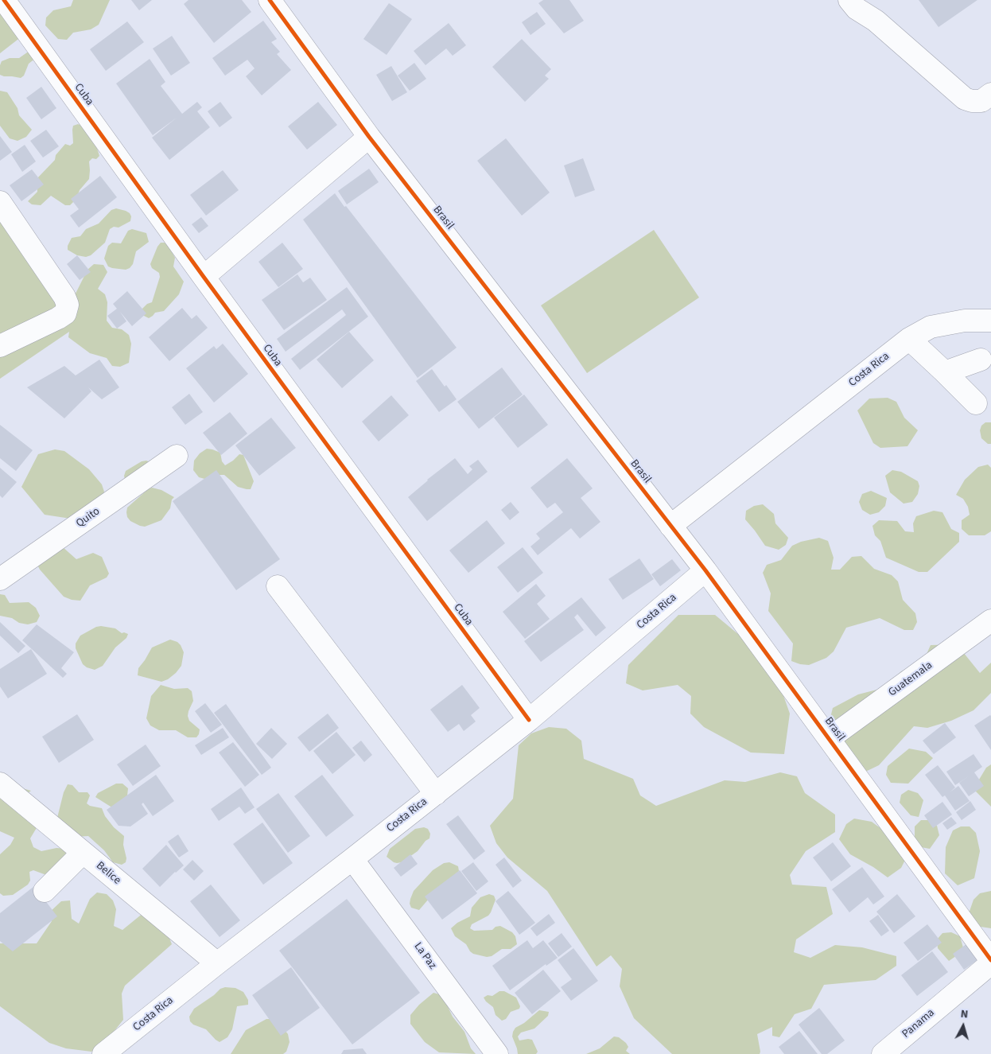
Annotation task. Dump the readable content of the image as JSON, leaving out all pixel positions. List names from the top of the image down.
{
  "streets": {
    "street": [
      "Cuba",
      "Brasil",
      "Costa Rica",
      "Quito",
      "Guatemala",
      "Belice",
      "La Paz",
      "Panama"
    ]
  },
  "crossings": [
    ["Cuba", "Costa Rica"],
    ["Brasil", "Costa Rica"],
    ["Brasil", "Guatemala"],
    ["Costa Rica", "Belice"],
    ["Costa Rica", "La Paz"]
  ],
  "north": "top"
}
